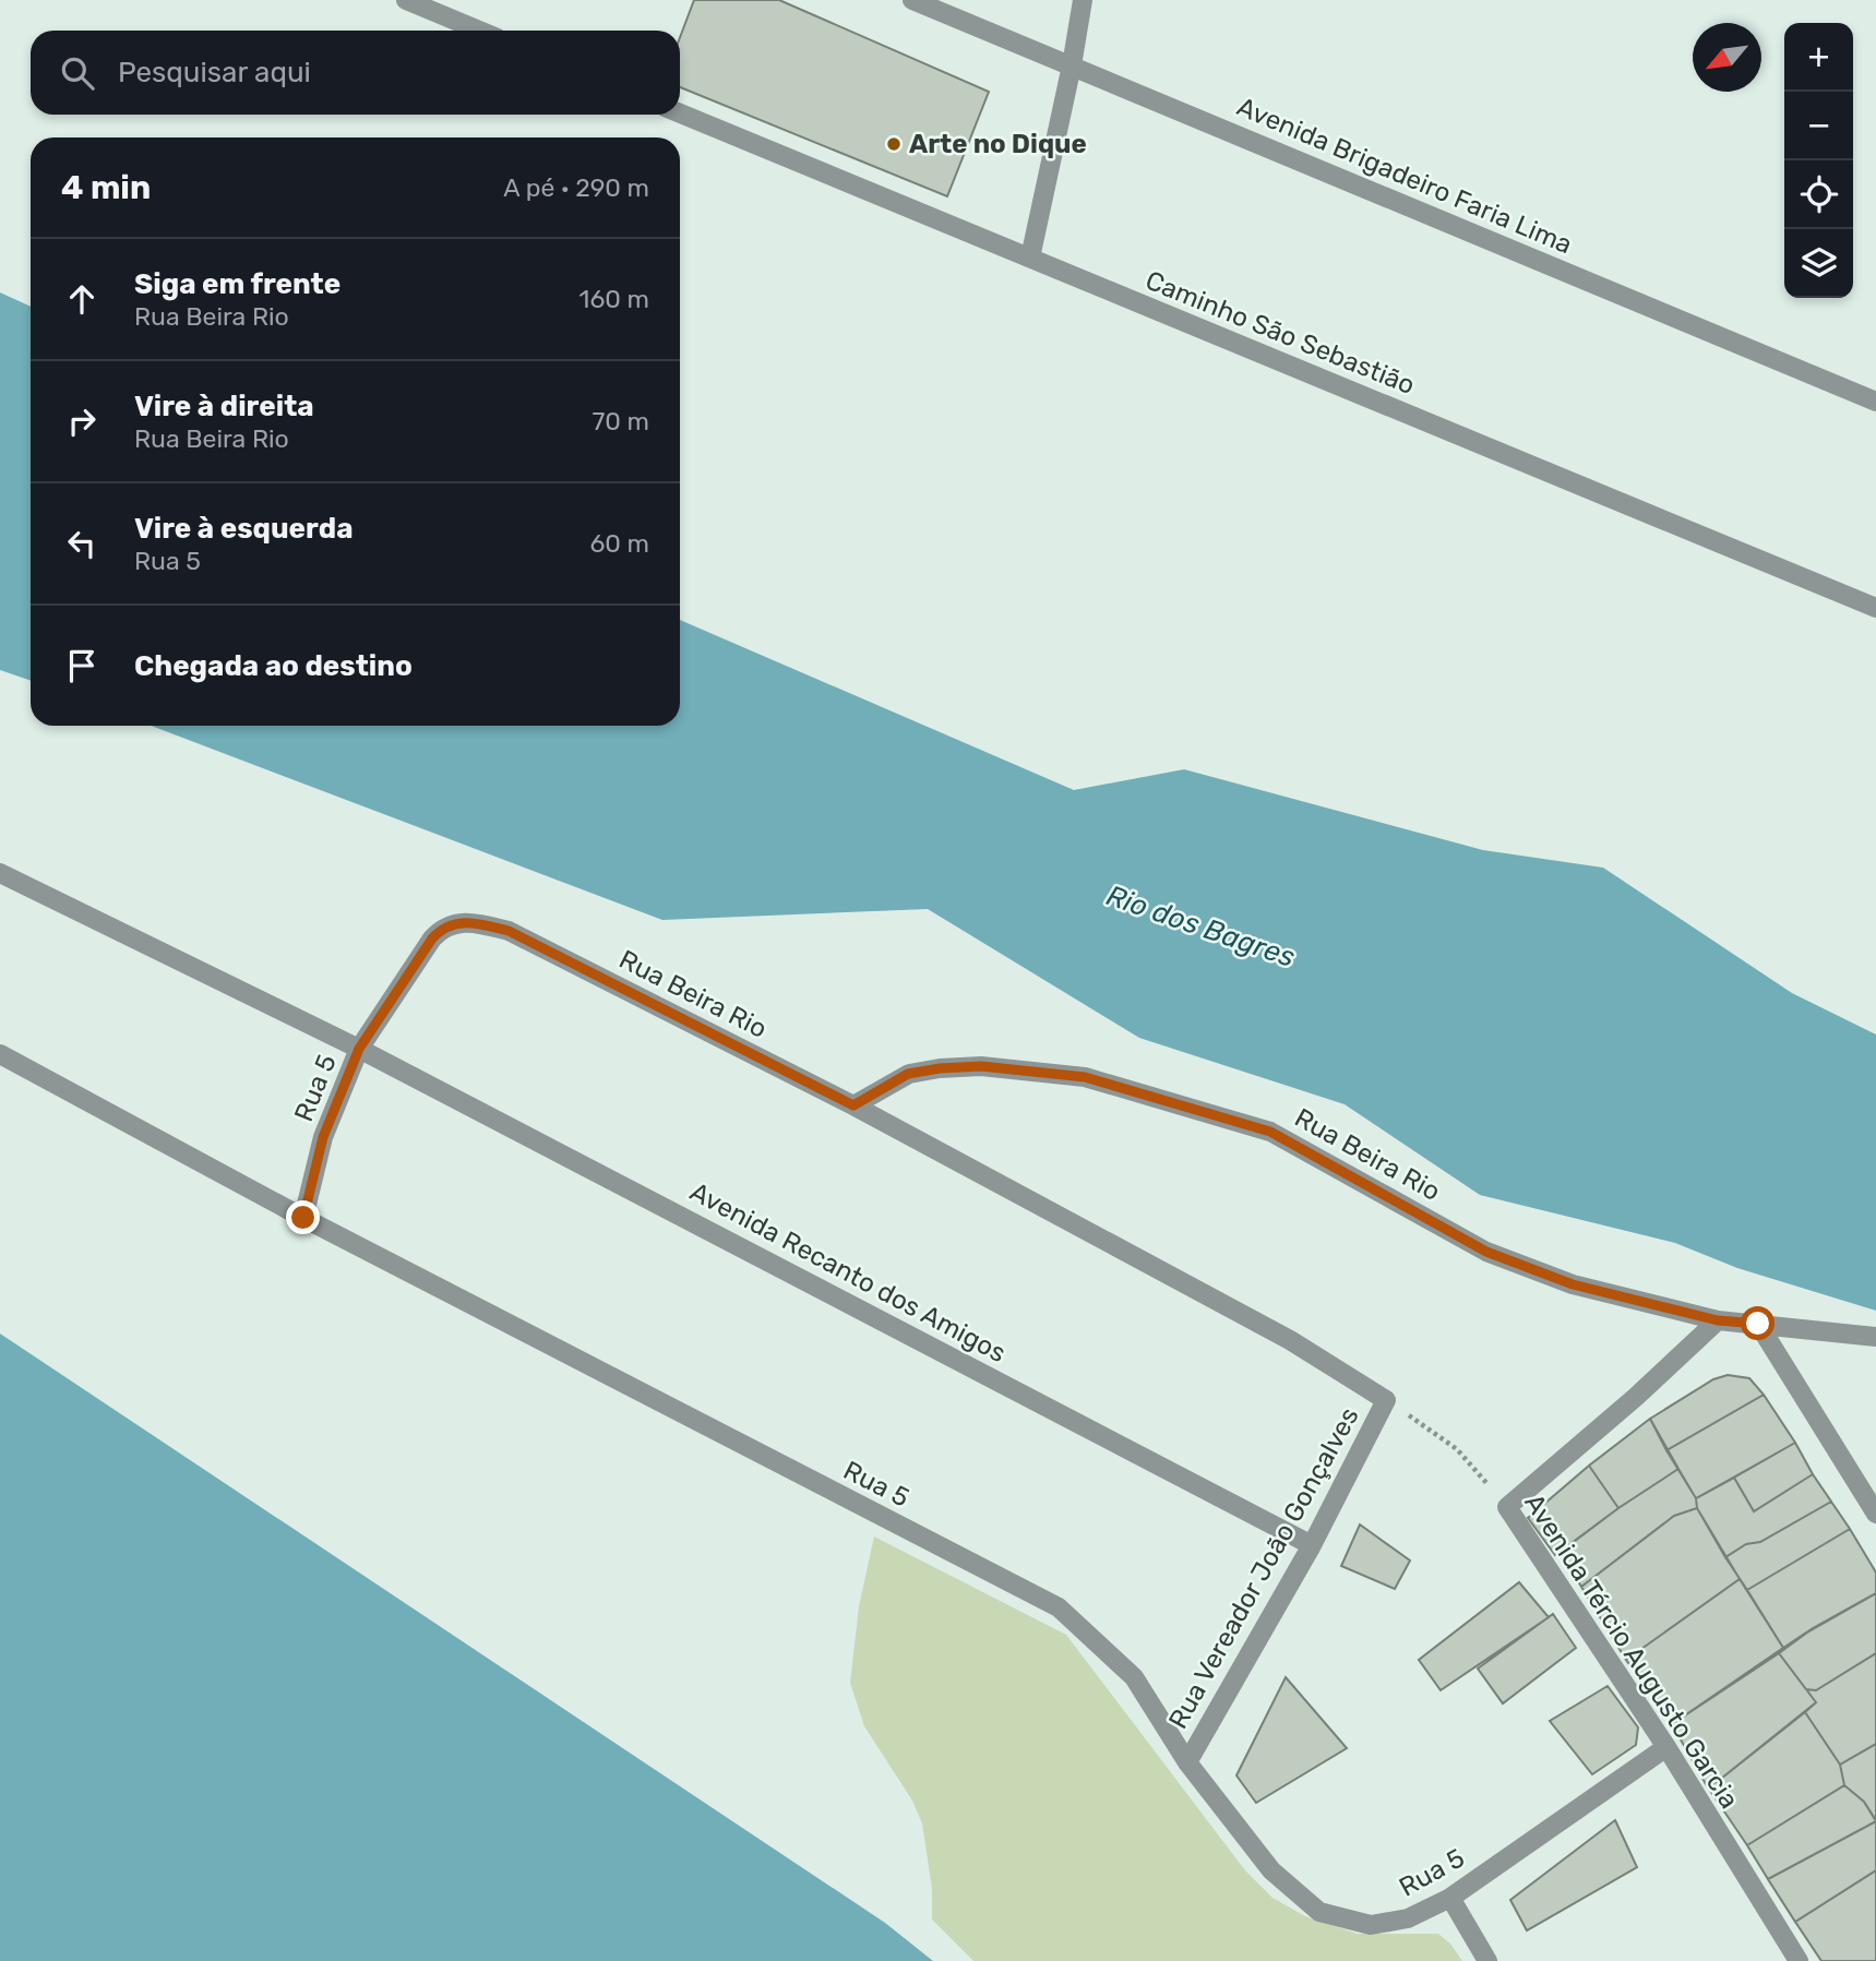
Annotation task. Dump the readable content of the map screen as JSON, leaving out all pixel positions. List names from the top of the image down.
{
  "streets": {
    "street": [
      "Avenida Brigadeiro Faria Lima",
      "Caminho São Sebastião",
      "Rua Beira Rio",
      "Rua 5",
      "Avenida Recanto dos Amigos",
      "Rua Vereador João Gonçalves",
      "Avenida Tércio Augusto Garcia"
    ]
  },
  "crossings": [
    ["Rua Beira Rio", "Rua 5"],
    ["Rua Beira Rio", "Rua Vereador João Gonçalves"],
    ["Rua Beira Rio", "Avenida Tércio Augusto Garcia"],
    ["Rua 5", "Avenida Recanto dos Amigos"],
    ["Rua 5", "Rua Vereador João Gonçalves"],
    ["Rua 5", "Avenida Tércio Augusto Garcia"],
    ["Avenida Recanto dos Amigos", "Rua Vereador João Gonçalves"],
    ["Rua Vereador João Gonçalves", "Avenida Tércio Augusto Garcia"]
  ],
  "water": ["Rio dos Bagres"],
  "places": ["Arte no Dique"],
  "north": "bottom left",
  "page": {
    "map_buttons": ["+", "−"],
    "search": "Pesquisar aqui",
    "heading": ["4 min", "A pé · 290 m"],
    "list": [
      ["Siga em frente", "Rua Beira Rio", "160 m"],
      ["Vire à direita", "Rua Beira Rio", "70 m"],
      ["Vire à esquerda", "Rua 5", "60 m"],
      "Chegada ao destino"
    ]
  }
}
